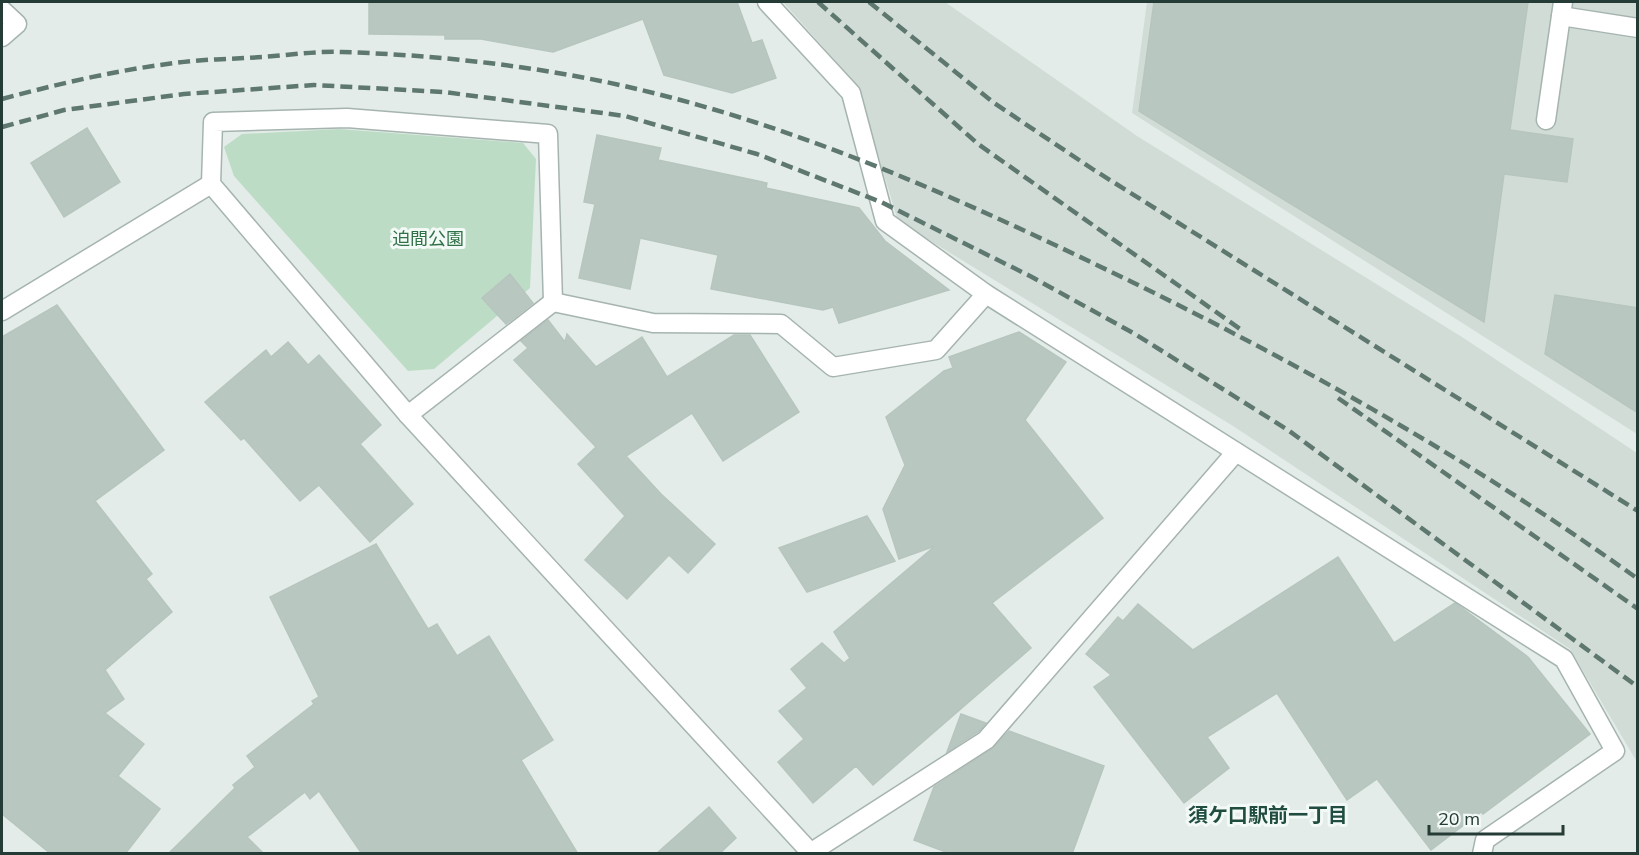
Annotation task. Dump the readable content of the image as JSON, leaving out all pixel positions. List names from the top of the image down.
{
  "districts": ["須ケ口駅前一丁目"],
  "parks": ["迫間公園"],
  "scale_bar": "20 m"
}
